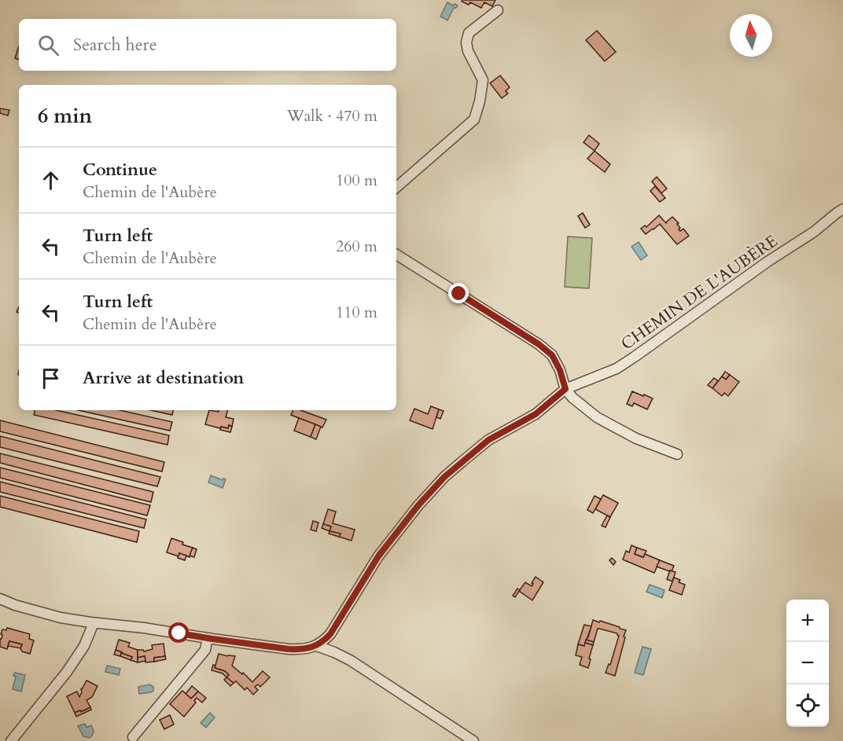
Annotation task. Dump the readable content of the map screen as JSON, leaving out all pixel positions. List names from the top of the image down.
{
  "streets": {
    "street": ["CHEMIN DE L'AUBÈRE"]
  },
  "north": "top",
  "page": {
    "search": "Search here",
    "heading": ["6 min", "Walk · 470 m"],
    "list": [
      ["Continue", "Chemin de l'Aubère", "100 m"],
      ["Turn left", "Chemin de l'Aubère", "260 m"],
      ["Turn left", "Chemin de l'Aubère", "110 m"],
      "Arrive at destination"
    ],
    "map_buttons": ["+", "−"]
  }
}
